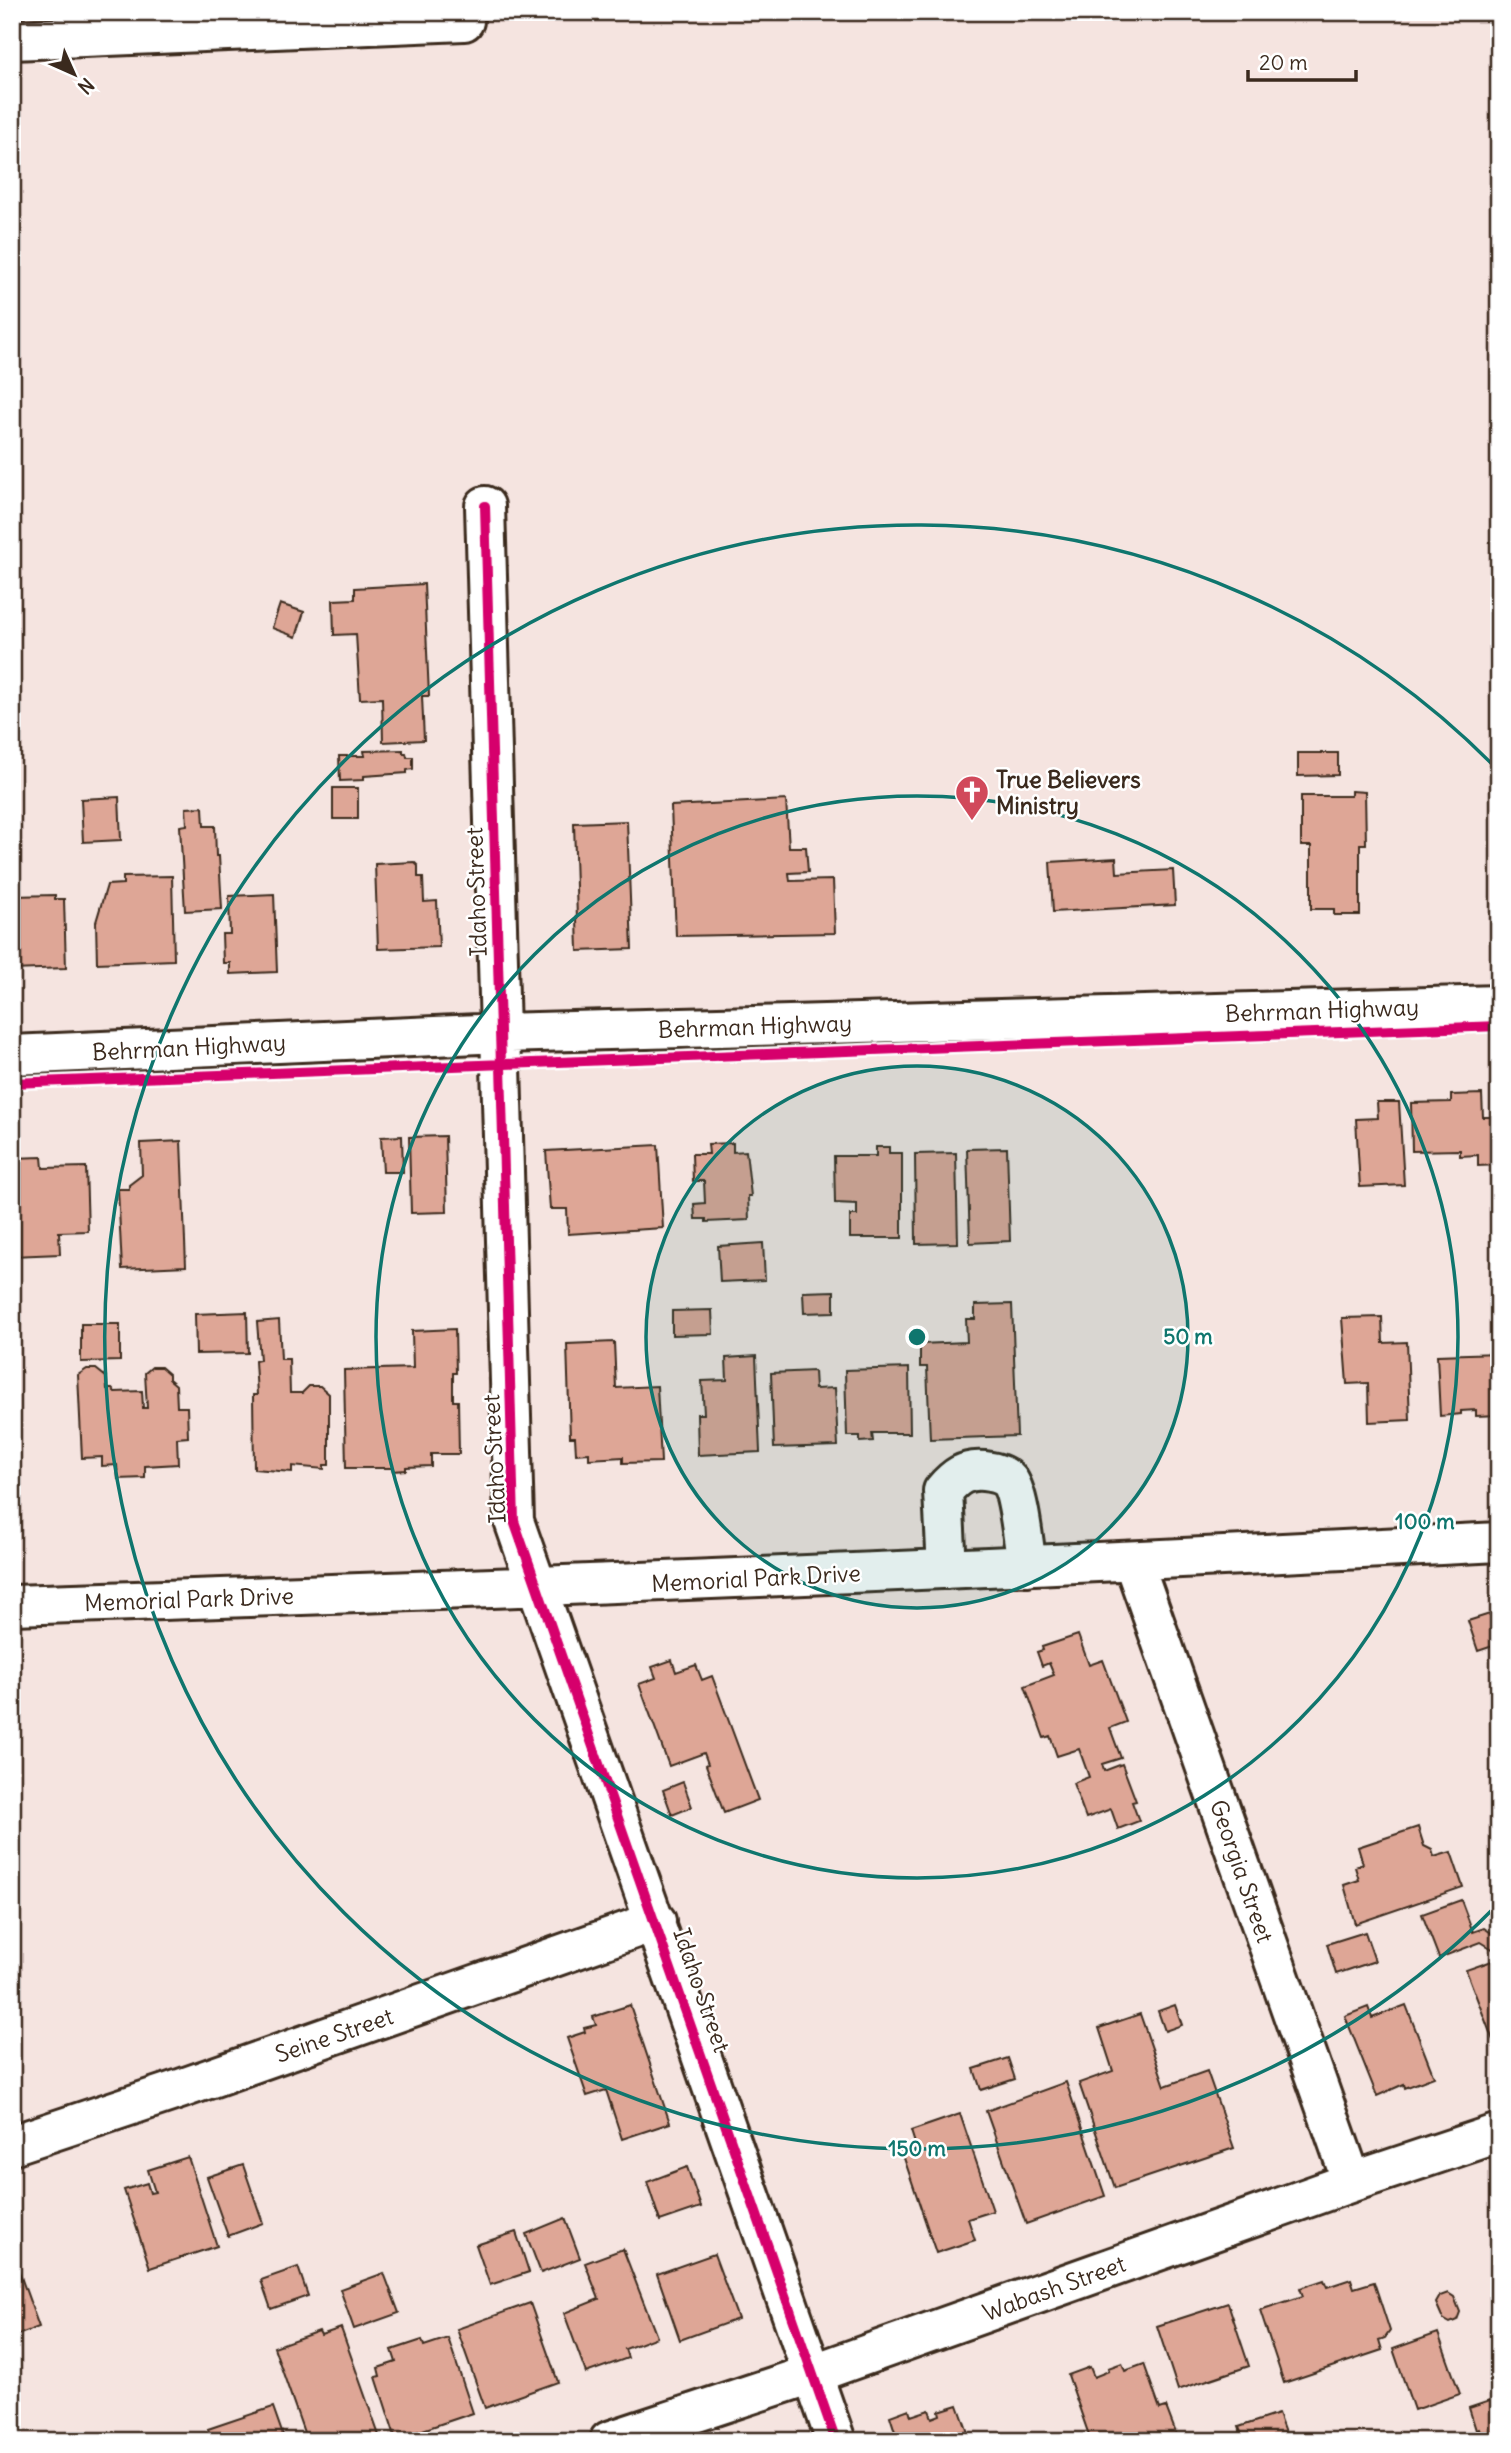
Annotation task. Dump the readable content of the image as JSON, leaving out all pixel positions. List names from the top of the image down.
{
  "streets": {
    "street": [
      "Idaho Street",
      "Behrman Highway",
      "Memorial Park Drive",
      "Georgia Street",
      "Seine Street",
      "Wabash Street"
    ]
  },
  "crossings": [
    ["Idaho Street", "Behrman Highway"],
    ["Idaho Street", "Memorial Park Drive"],
    ["Idaho Street", "Seine Street"],
    ["Idaho Street", "Wabash Street"],
    ["Memorial Park Drive", "Georgia Street"],
    ["Georgia Street", "Wabash Street"]
  ],
  "places": {
    "church": ["True Believers Ministry"]
  },
  "scale_bar": "20 m",
  "north": "bottom right",
  "rings": ["50 m", "100 m", "150 m"]
}
